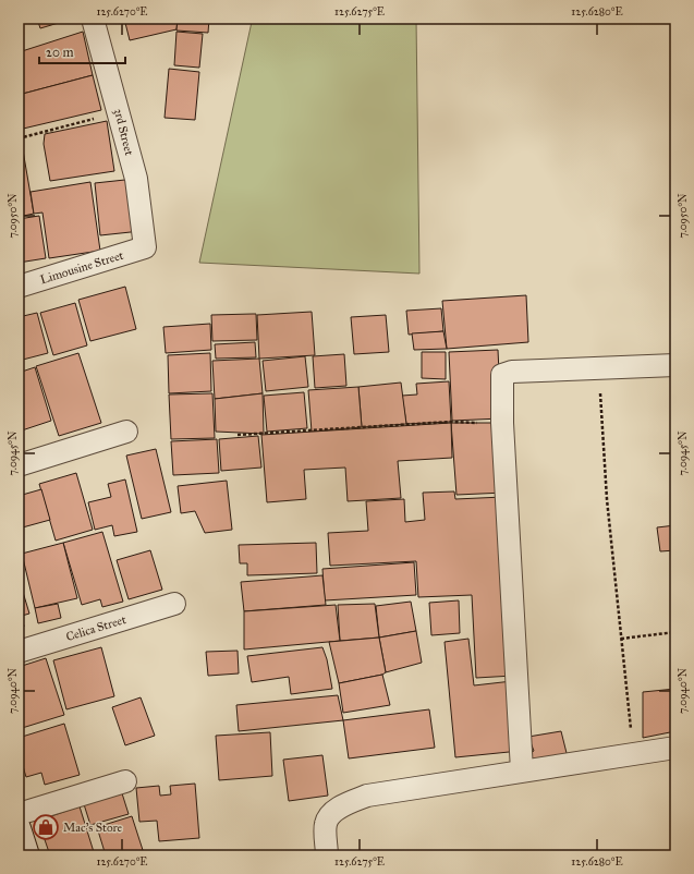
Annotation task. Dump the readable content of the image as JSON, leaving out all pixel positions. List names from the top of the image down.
{
  "streets": {
    "street": ["3rd Street", "Limousine Street", "Celica Street"]
  },
  "crossings": [
    ["3rd Street", "Limousine Street"]
  ],
  "places": {
    "shop": ["Mac's Store"]
  },
  "scale_bar": "20 m",
  "coordinates": [
    "125.6270°E",
    "125.6275°E",
    "125.6280°E",
    "7.0950°N",
    "7.0945°N",
    "7.0940°N"
  ]
}
